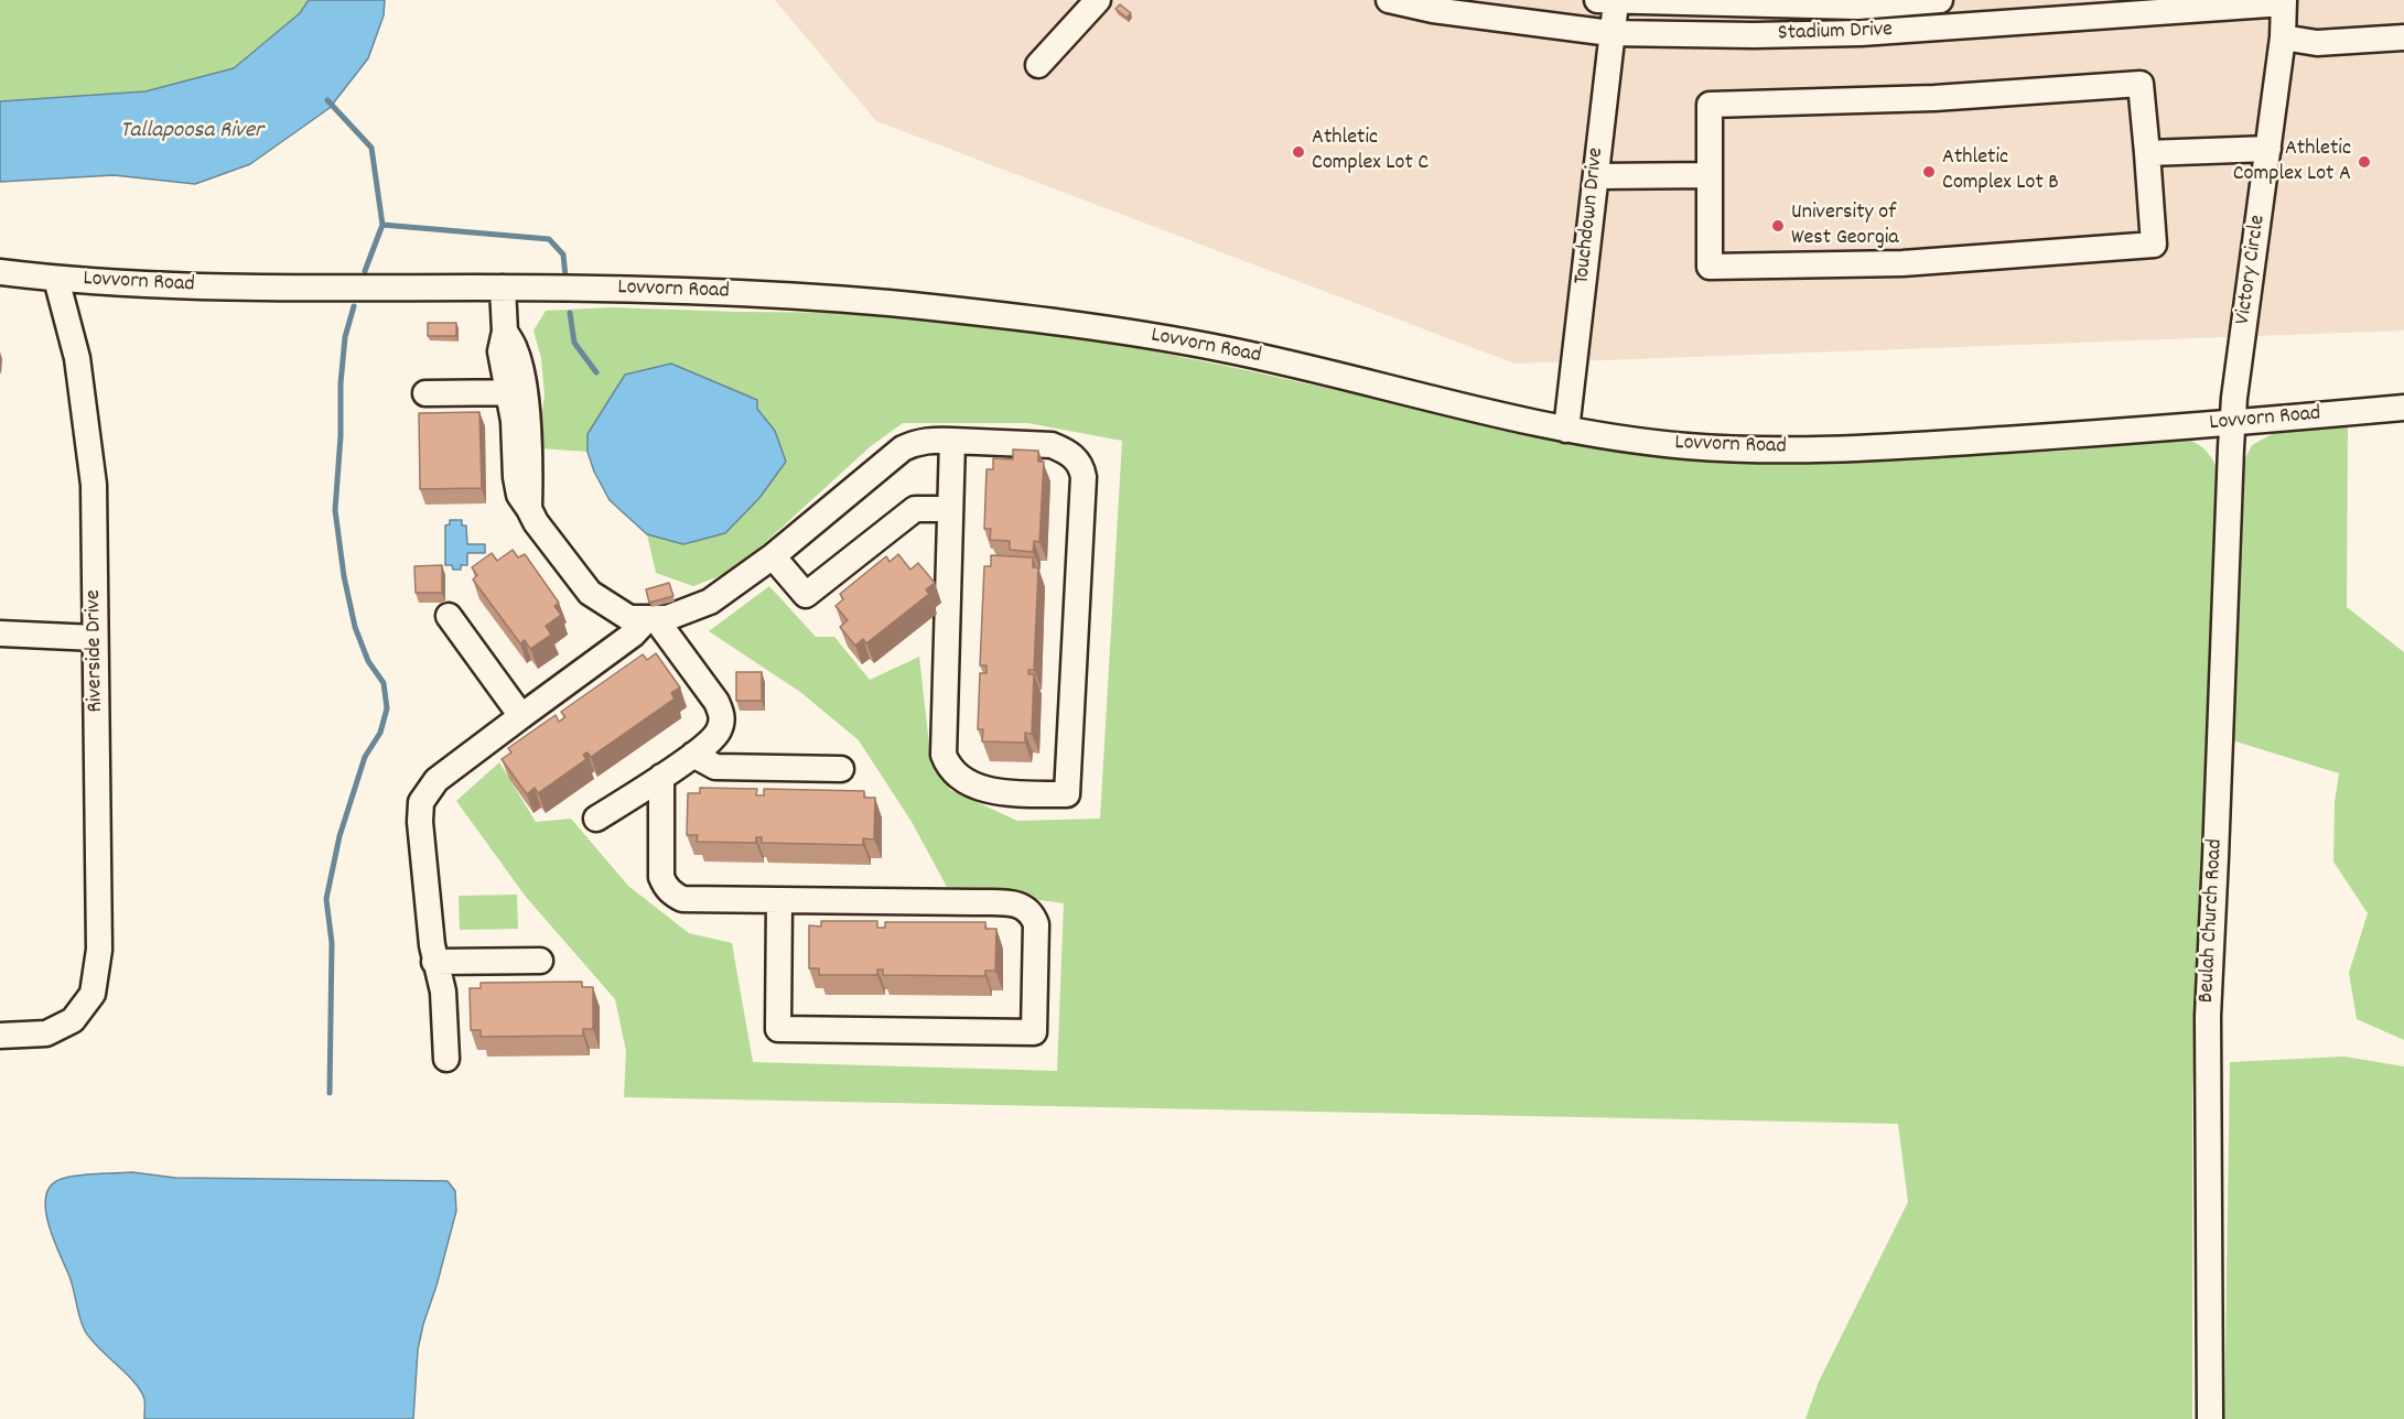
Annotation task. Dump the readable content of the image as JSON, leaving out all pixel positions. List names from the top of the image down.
{
  "streets": {
    "street": [
      "Stadium Drive",
      "Touchdown Drive",
      "Victory Circle",
      "Lovvorn Road",
      "Riverside Drive",
      "Beulah Church Road"
    ]
  },
  "crossings": [
    ["Stadium Drive", "Touchdown Drive"],
    ["Stadium Drive", "Victory Circle"],
    ["Touchdown Drive", "Lovvorn Road"],
    ["Victory Circle", "Lovvorn Road"],
    ["Victory Circle", "Beulah Church Road"],
    ["Lovvorn Road", "Riverside Drive"],
    ["Lovvorn Road", "Beulah Church Road"]
  ],
  "water": ["Tallapoosa River"],
  "places": [
    "Athletic Complex Lot C",
    "Athletic Complex Lot A",
    "Athletic Complex Lot B",
    "University of West Georgia"
  ]
}
